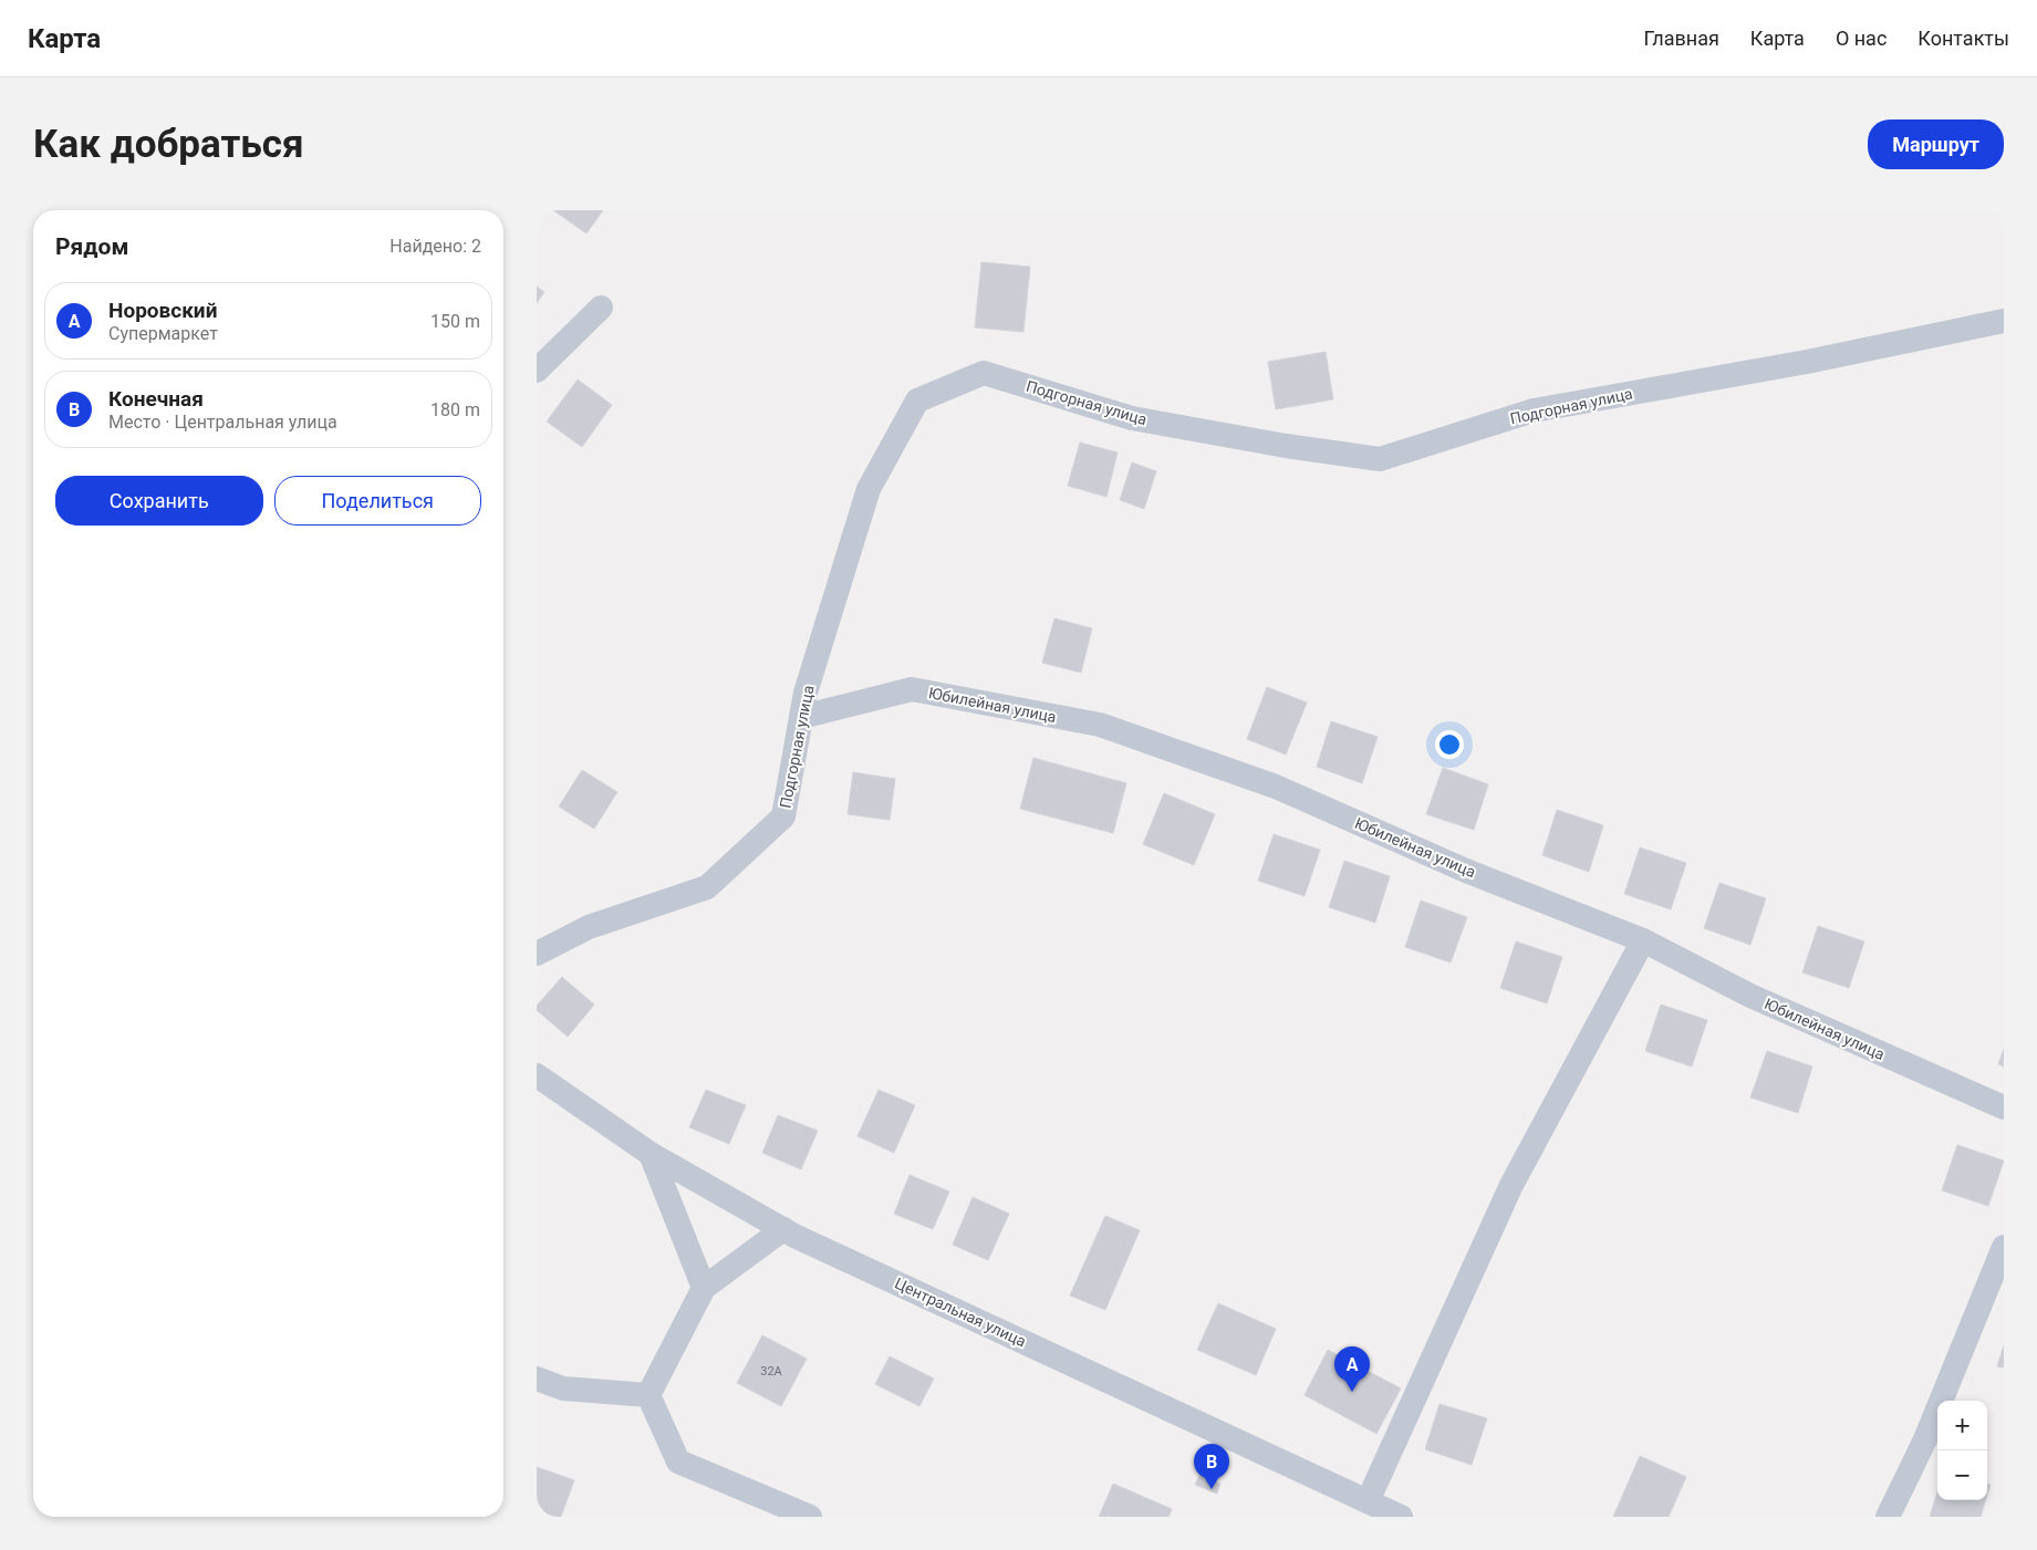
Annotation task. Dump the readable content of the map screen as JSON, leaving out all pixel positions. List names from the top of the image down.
{
  "streets": {
    "street": ["Подгорная улица", "Юбилейная улица", "Центральная улица"]
  },
  "crossings": [
    ["Подгорная улица", "Юбилейная улица"]
  ],
  "house_numbers": ["32А"],
  "page": {
    "header": "Карта",
    "nav": [
      "Главная",
      "Карта",
      "О нас",
      "Контакты"
    ],
    "buttons": [
      "Маршрут",
      ["Сохранить", "Поделиться"]
    ],
    "title": "Как добраться",
    "heading": ["Рядом", "Найдено: 2"],
    "list": [
      {
        "mark": "A",
        "name": "Норовский",
        "note": "Супермаркет",
        "value": "150 m"
      },
      {
        "mark": "B",
        "name": "Конечная",
        "note": "Место · Центральная улица",
        "value": "180 m"
      }
    ],
    "pins": ["A", "B"],
    "map_buttons": ["+", "−"]
  }
}
